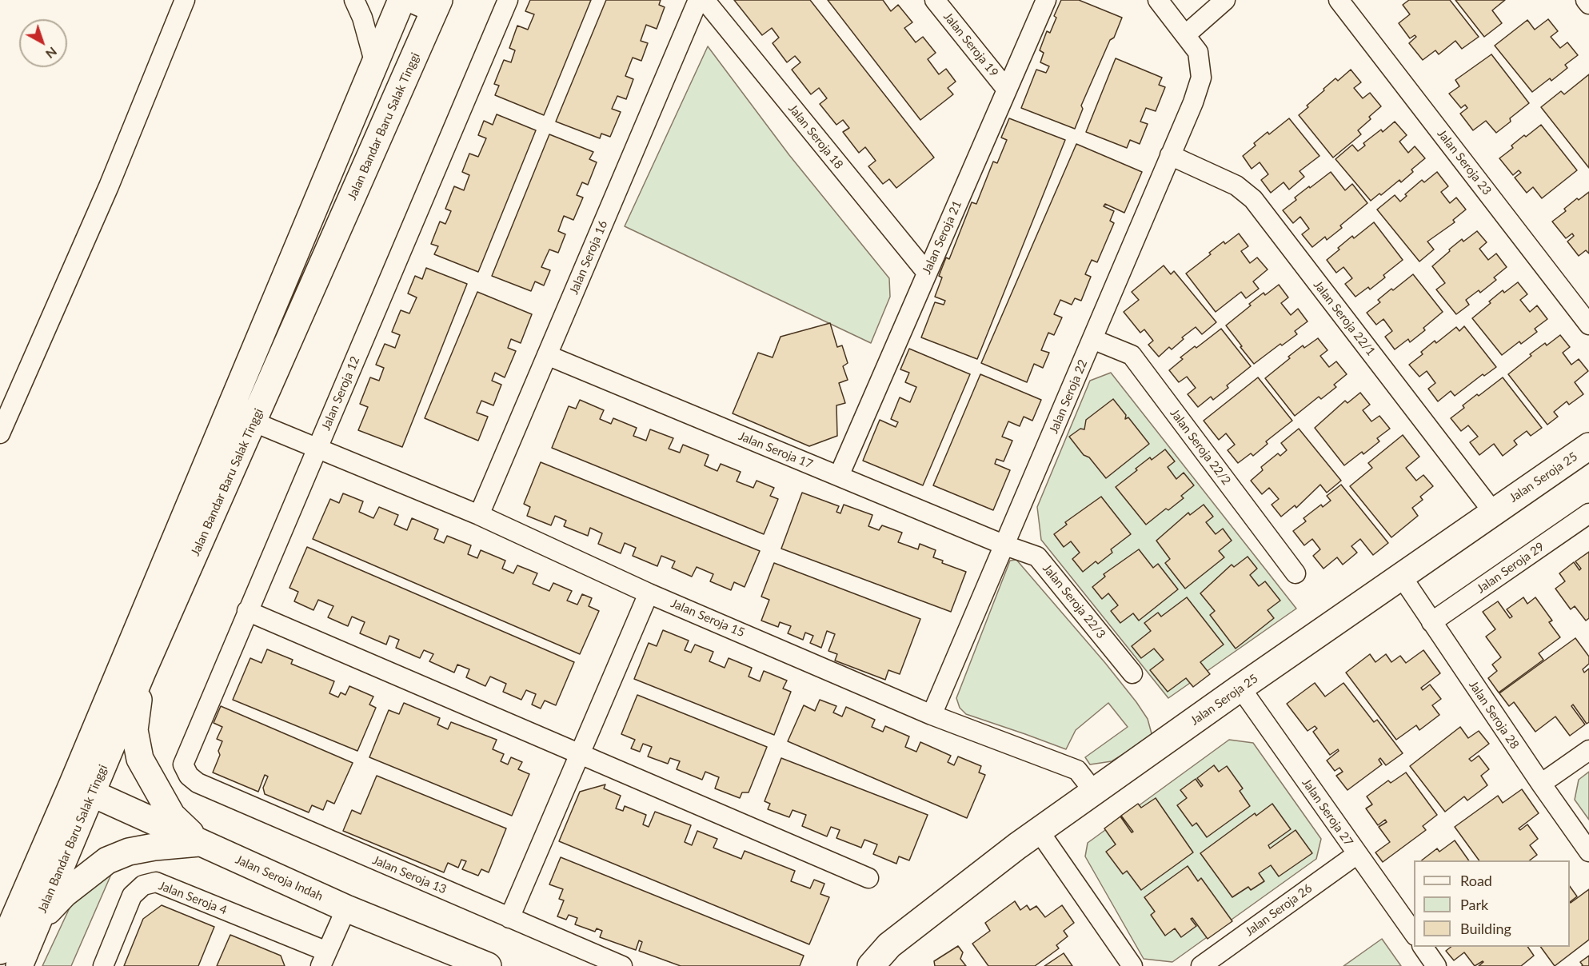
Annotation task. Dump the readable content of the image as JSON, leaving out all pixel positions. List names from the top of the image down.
{
  "streets": {
    "main road": ["Jalan Bandar Baru Salak Tinggi", "Jalan Seroja 25", "Jalan Seroja Indah"],
    "street": [
      "Jalan Seroja 19",
      "Jalan Seroja 18",
      "Jalan Seroja 23",
      "Jalan Seroja 21",
      "Jalan Seroja 16",
      "Jalan Seroja 22/1",
      "Jalan Seroja 12",
      "Jalan Seroja 22",
      "Jalan Seroja 22/2",
      "Jalan Seroja 17",
      "Jalan Seroja 29",
      "Jalan Seroja 22/3",
      "Jalan Seroja 15",
      "Jalan Seroja 28",
      "Jalan Seroja 27",
      "Jalan Seroja 13",
      "Jalan Seroja 4",
      "Jalan Seroja 26"
    ]
  },
  "crossings": [
    ["Jalan Seroja 19", "Jalan Seroja 21"],
    ["Jalan Bandar Baru Salak Tinggi", "Jalan Seroja 15"],
    ["Jalan Bandar Baru Salak Tinggi", "Jalan Seroja Indah"],
    ["Jalan Seroja 18", "Jalan Seroja 21"],
    ["Jalan Seroja 21", "Jalan Seroja 17"],
    ["Jalan Seroja 16", "Jalan Seroja 17"],
    ["Jalan Seroja 16", "Jalan Seroja 15"],
    ["Jalan Seroja 22/1", "Jalan Seroja 22"],
    ["Jalan Seroja 22/1", "Jalan Seroja 25"],
    ["Jalan Seroja 12", "Jalan Seroja 15"],
    ["Jalan Seroja 12", "Jalan Seroja 13"],
    ["Jalan Seroja 22", "Jalan Seroja 22/2"],
    ["Jalan Seroja 22", "Jalan Seroja 17"],
    ["Jalan Seroja 22", "Jalan Seroja 22/3"],
    ["Jalan Seroja 22", "Jalan Seroja 15"],
    ["Jalan Seroja 17", "Jalan Seroja 22/3"],
    ["Jalan Seroja 25", "Jalan Seroja 15"],
    ["Jalan Seroja 25", "Jalan Seroja 28"],
    ["Jalan Seroja 25", "Jalan Seroja 27"],
    ["Jalan Seroja 29", "Jalan Seroja 28"],
    ["Jalan Seroja 27", "Jalan Seroja 26"]
  ],
  "legend": ["Road", "Park", "Building"],
  "north": "bottom right"
}
